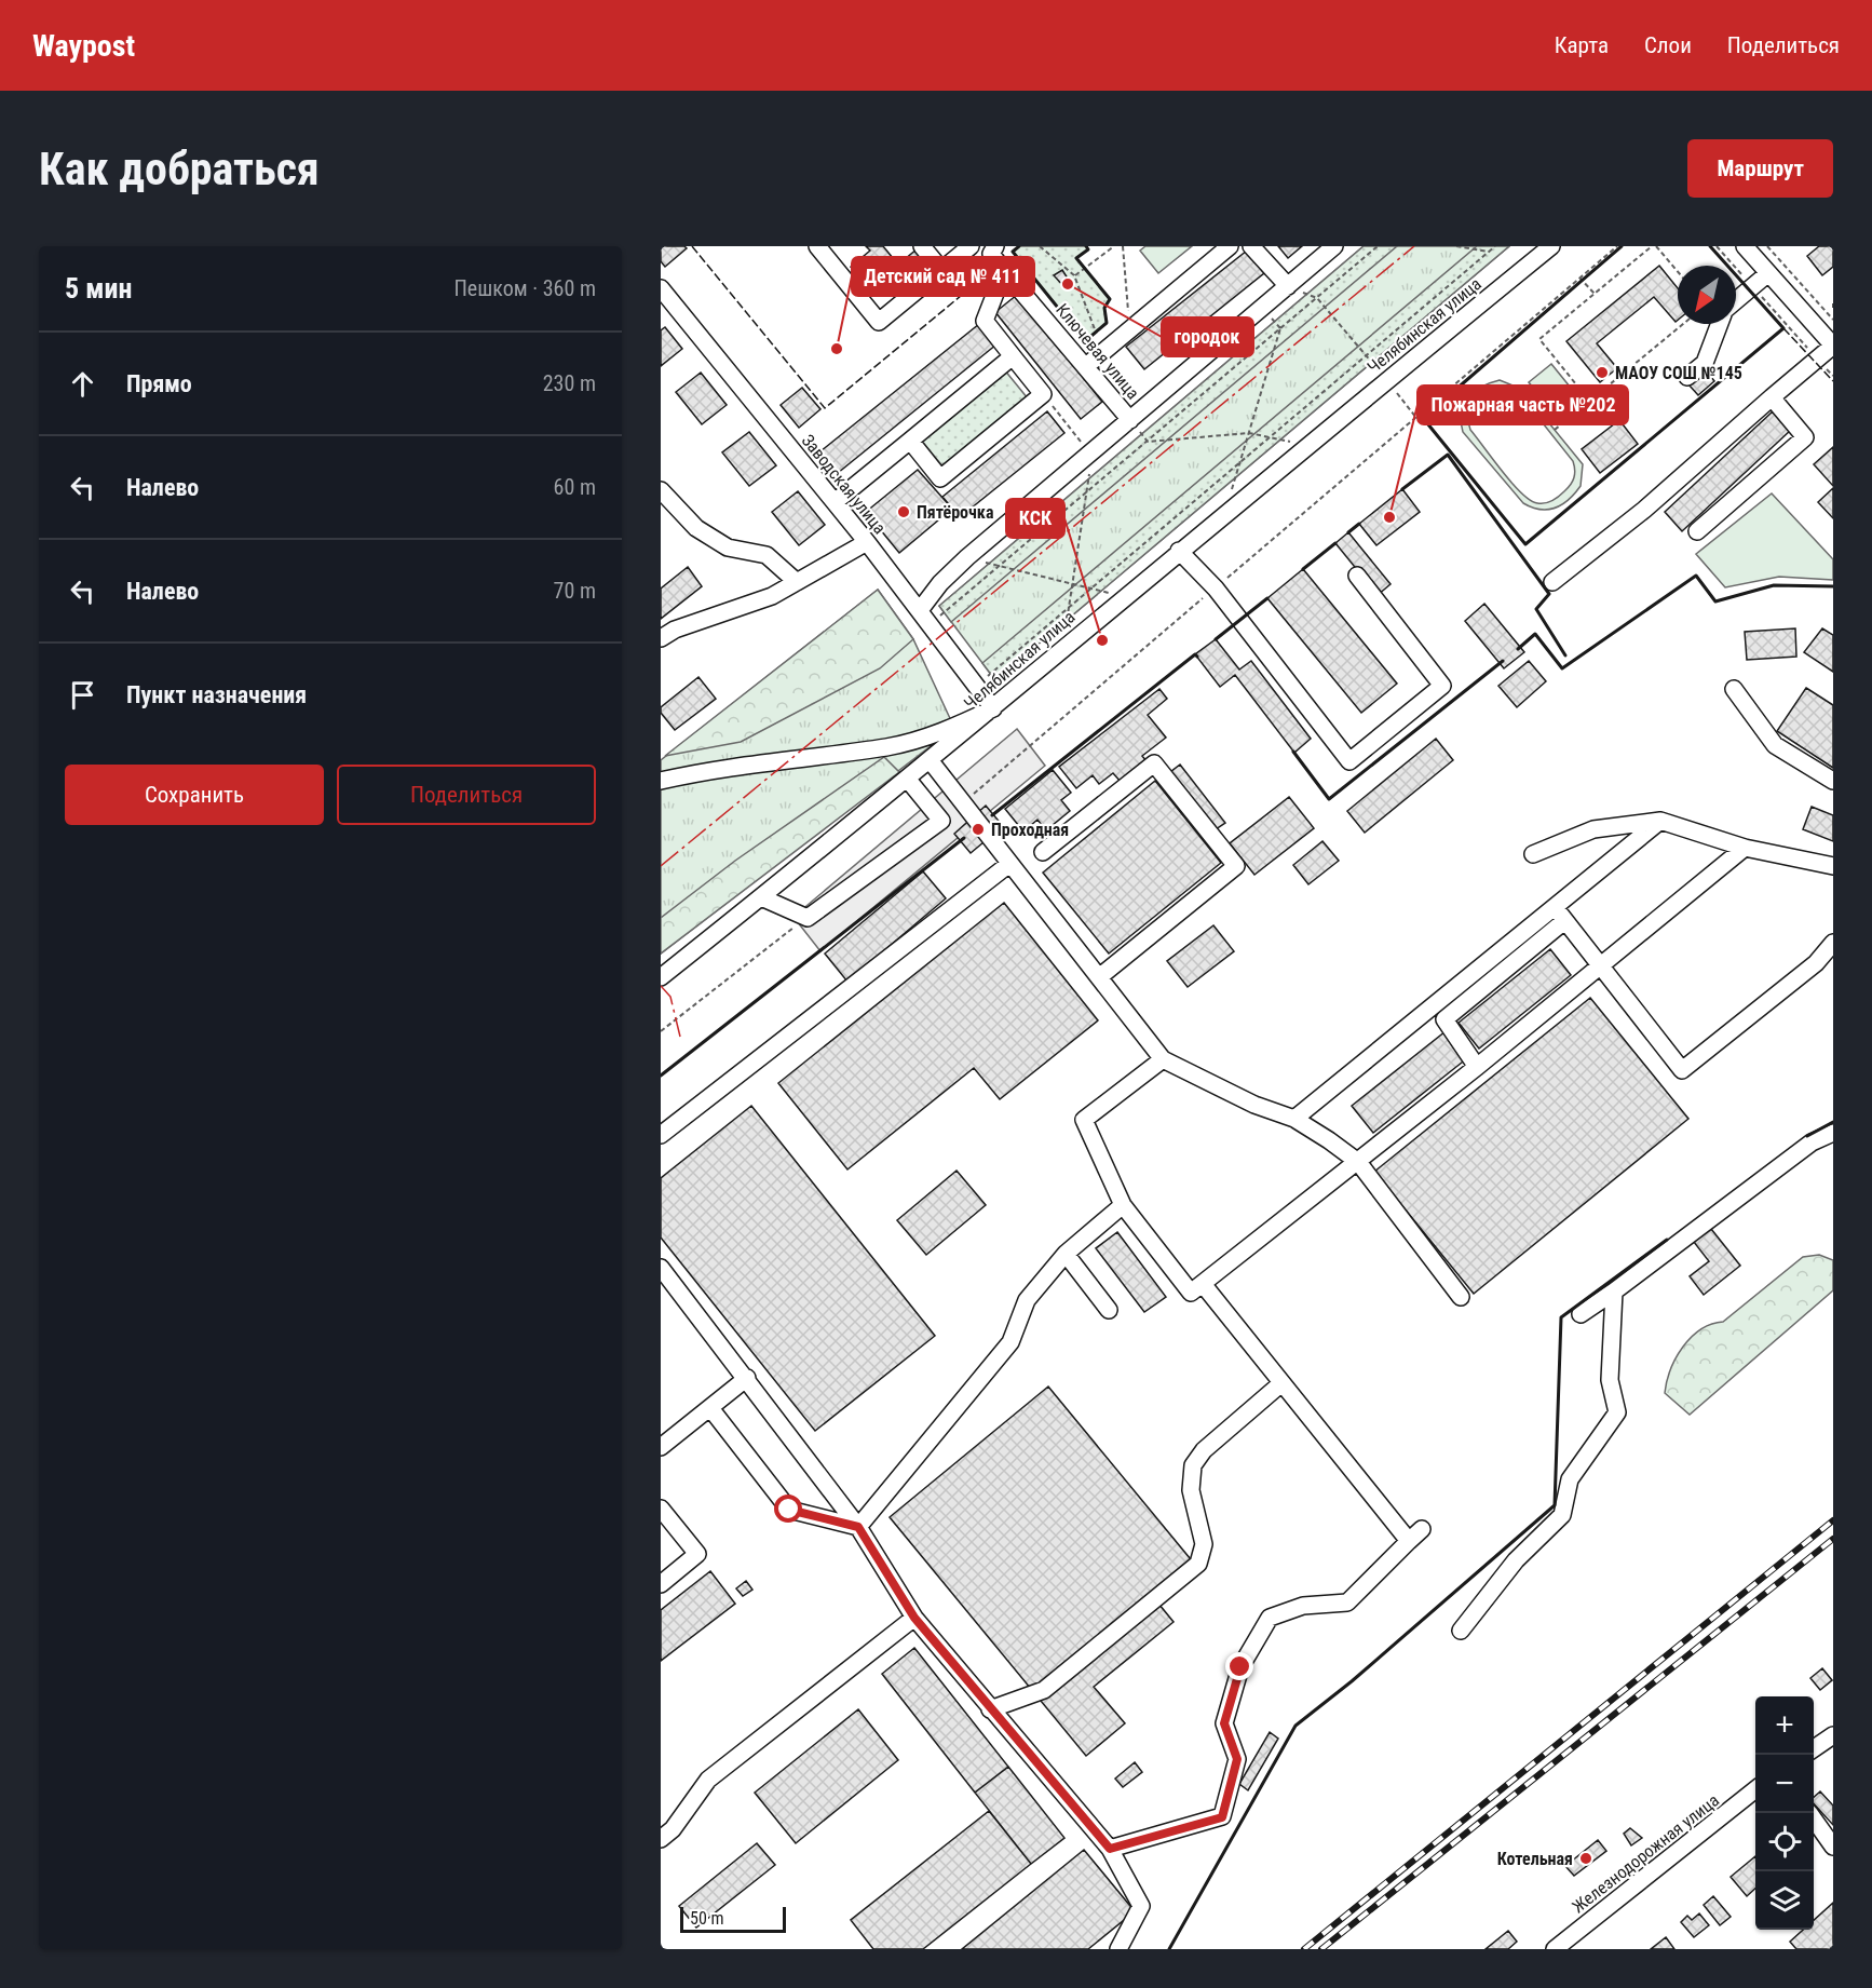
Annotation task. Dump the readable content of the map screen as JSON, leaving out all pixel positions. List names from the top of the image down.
{
  "streets": {
    "street": [
      "Челябинская улица",
      "Ключевая улица",
      "Заводская улица",
      "Железнодорожная улица"
    ]
  },
  "crossings": [
    ["Челябинская улица", "Заводская улица"]
  ],
  "places": [
    "городок",
    "Детский сад № 411",
    "МАОУ СОШ №145",
    "Пятёрочка",
    "Пожарная часть №202",
    "КСК",
    "Проходная",
    "Котельная"
  ],
  "scale_bar": "50 m",
  "north": "bottom left",
  "page": {
    "header": "Waypost",
    "nav": ["Карта", "Слои", "Поделиться"],
    "buttons": [
      "Маршрут",
      ["Сохранить", "Поделиться"]
    ],
    "title": "Как добраться",
    "heading": ["5 мин", "Пешком · 360 m"],
    "list": [
      ["Прямо", "230 m"],
      ["Налево", "60 m"],
      ["Налево", "70 m"],
      "Пункт назначения"
    ],
    "map_buttons": ["+", "−"],
    "scale": "50 m"
  }
}
